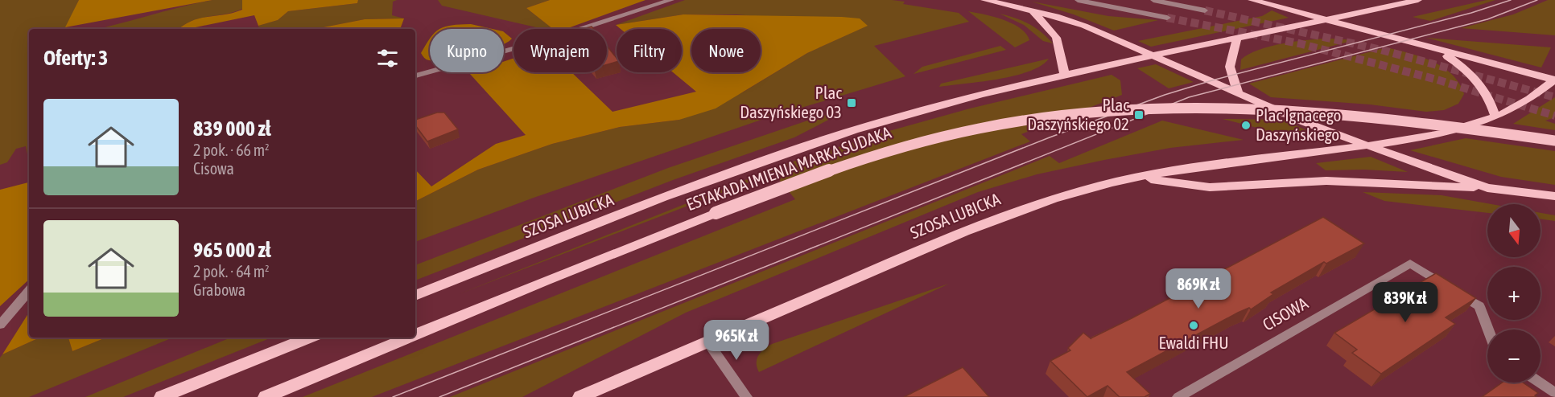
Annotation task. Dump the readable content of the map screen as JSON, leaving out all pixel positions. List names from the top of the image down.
{
  "streets": {
    "main road": ["ESTAKADA IMIENIA MARKA SUDAKA", "SZOSA LUBICKA"],
    "street": ["CISOWA"]
  },
  "places": {
    "transit": ["Plac Daszyńskiego 03", "Plac Daszyńskiego 02"],
    "other": ["Plac Ignacego Daszyńskiego", "Ewaldi FHU"]
  },
  "north": "bottom",
  "page": {
    "chip": [
      "Kupno",
      "Wynajem",
      "Filtry",
      "Nowe"
    ],
    "heading": "Oferty: 3",
    "list": [
      {
        "name": "839 000 zł",
        "note": "2 pok. · 66 m² · Cisowa"
      },
      {
        "name": "965 000 zł",
        "note": "2 pok. · 64 m² · Grabowa"
      }
    ],
    "map_buttons": ["+", "−"],
    "price": ["869K zł", "839K zł", "965K zł"]
  }
}
